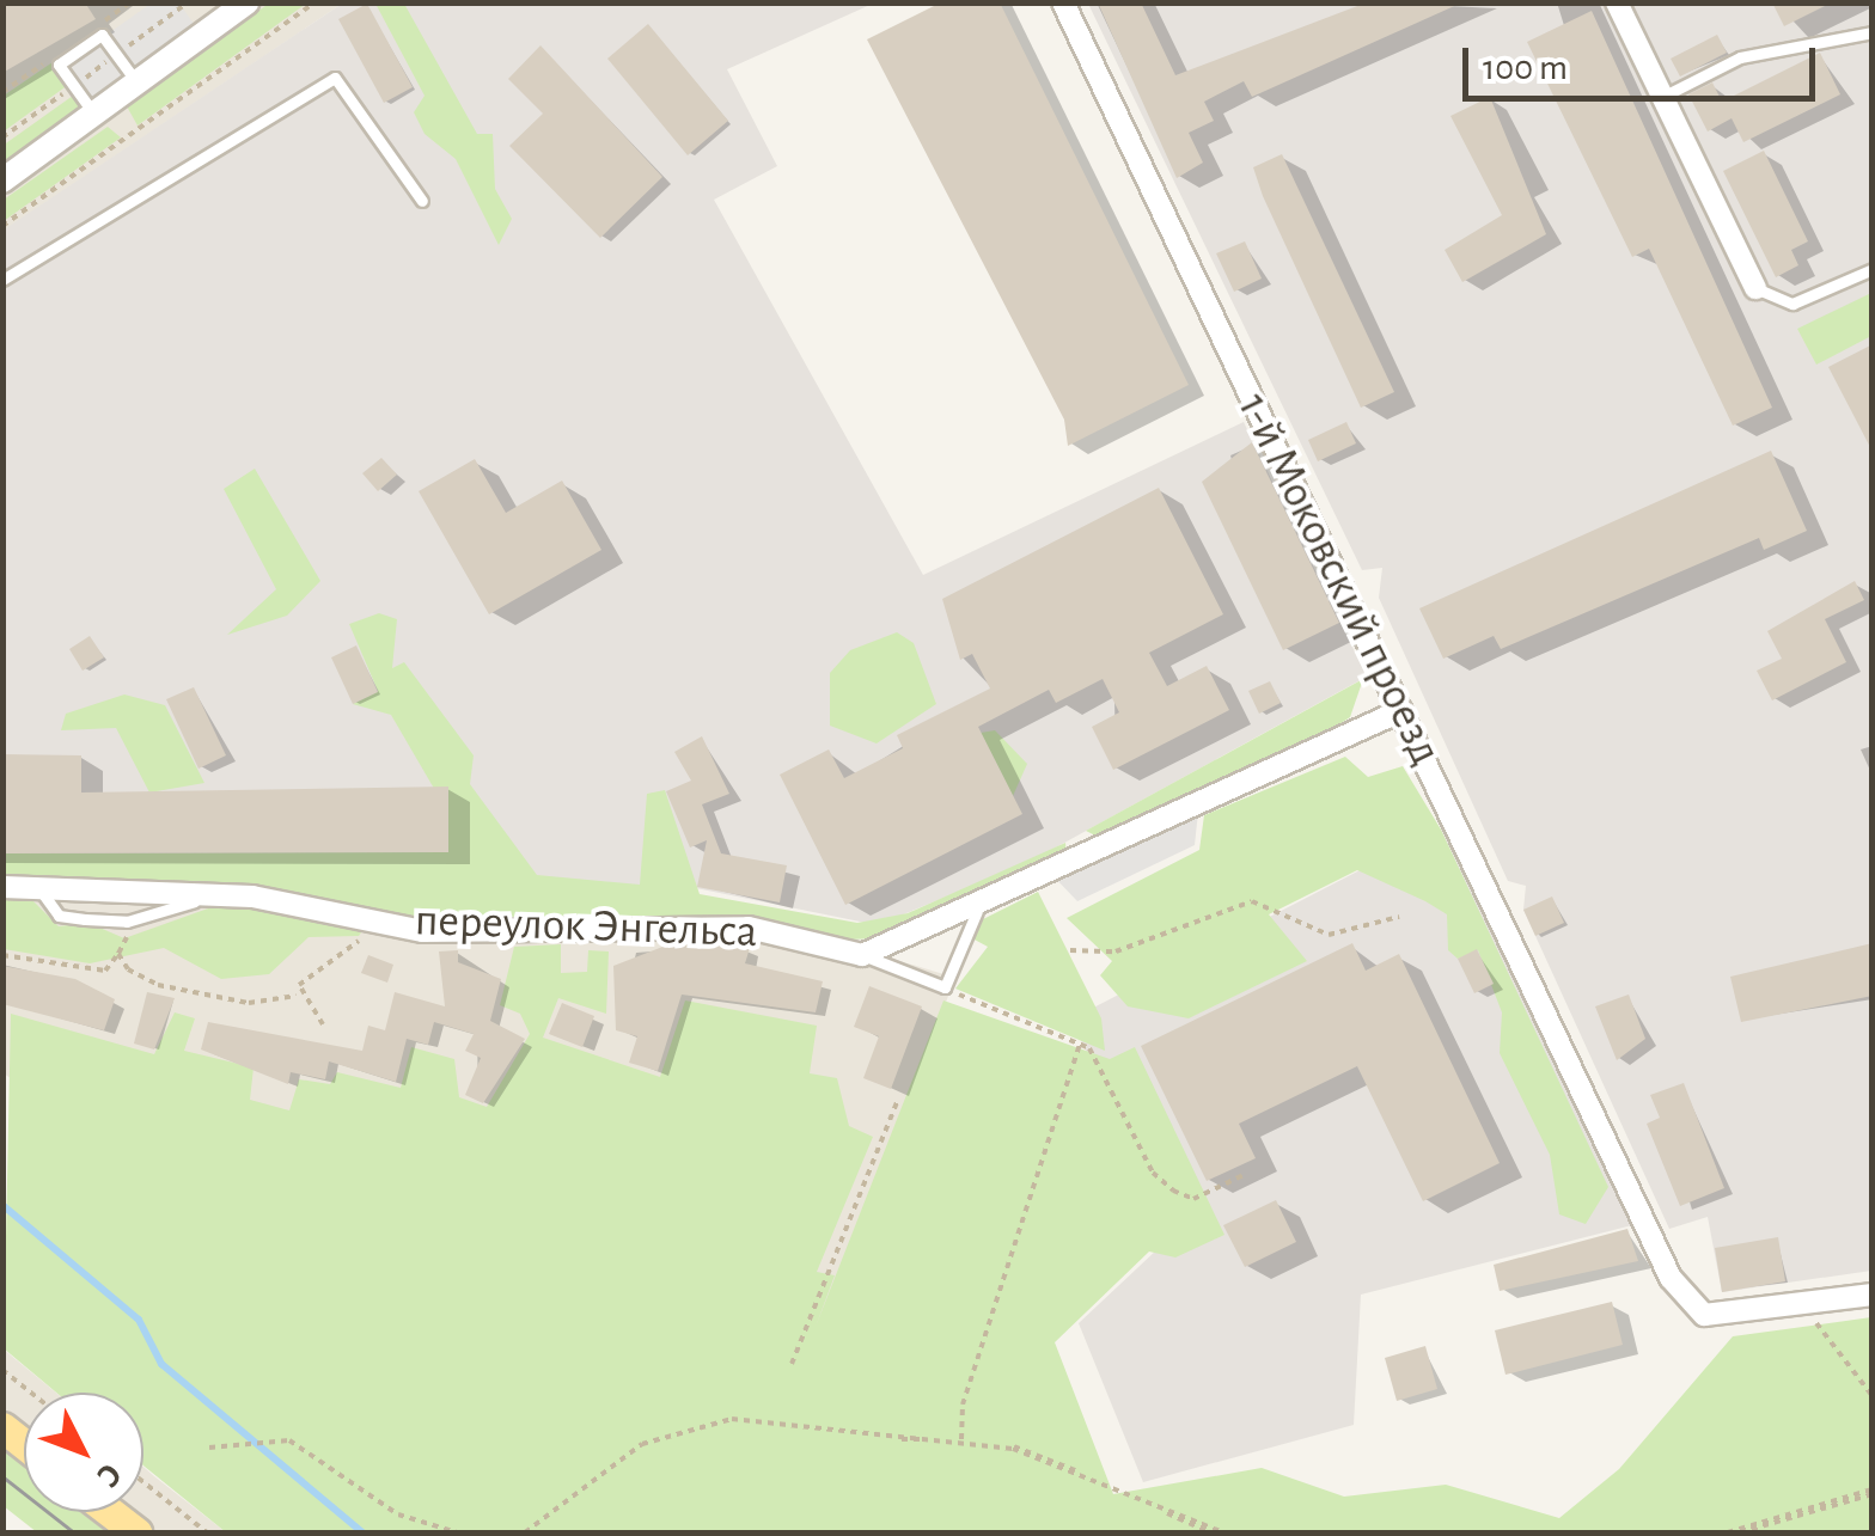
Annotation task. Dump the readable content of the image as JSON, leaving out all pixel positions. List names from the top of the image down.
{
  "streets": {
    "street": ["1-й Моковский проезд", "переулок Энгельса"]
  },
  "scale_bar": "100 m",
  "north": "bottom right"
}
